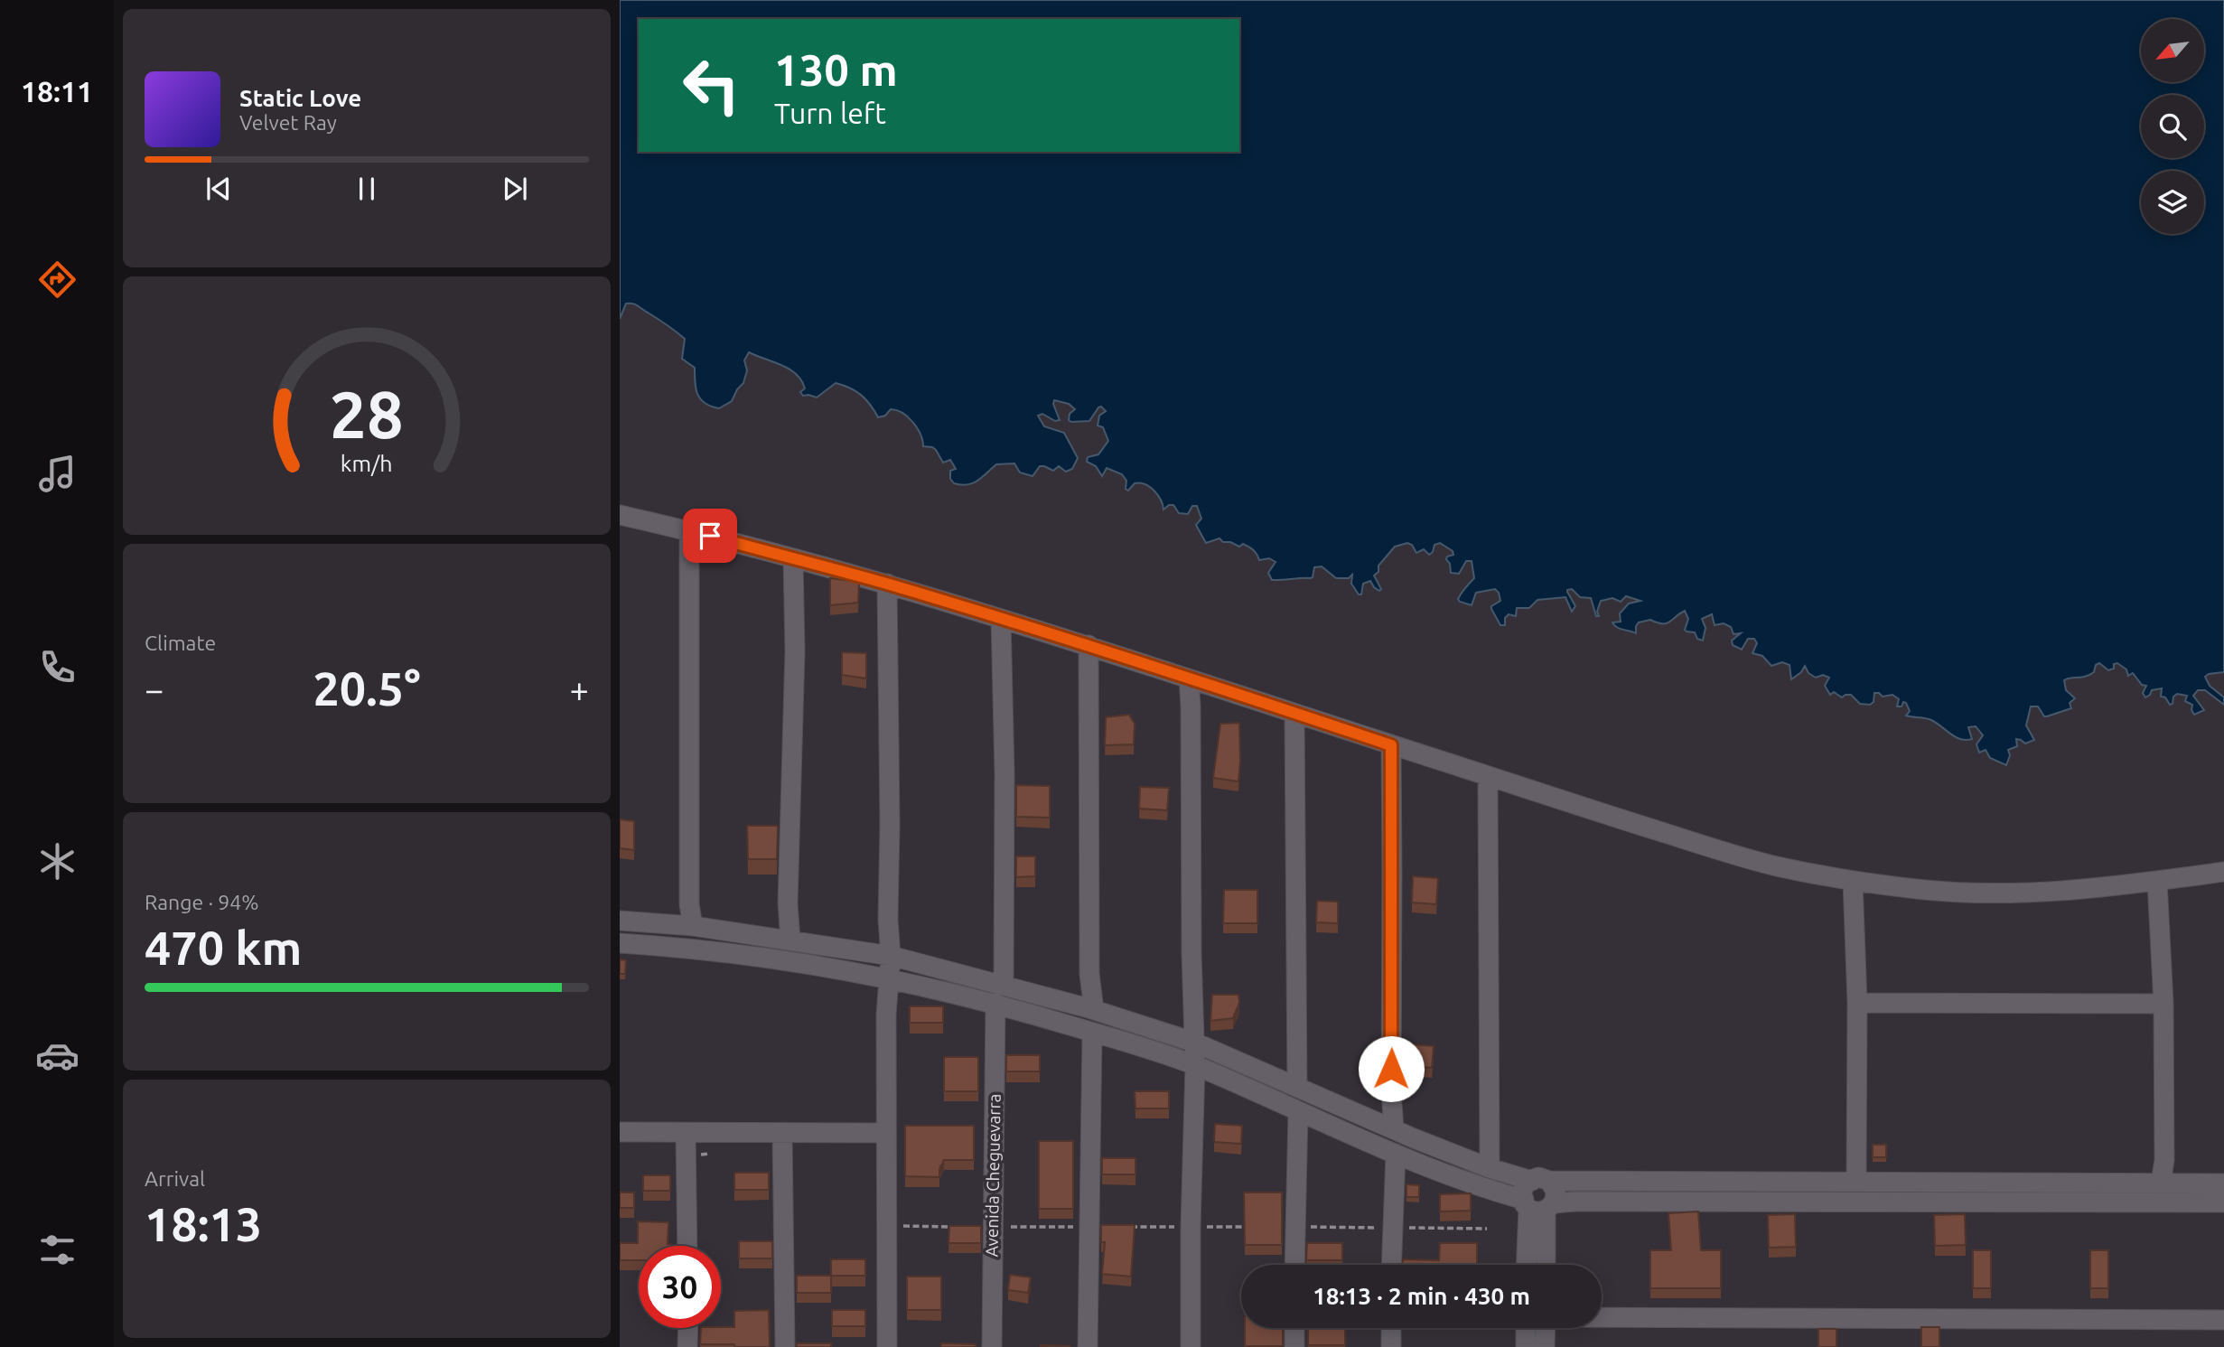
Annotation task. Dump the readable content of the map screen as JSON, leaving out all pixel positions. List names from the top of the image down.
{
  "streets": {
    "street": ["Avenida Cheguevarra"]
  },
  "north": "bottom left",
  "page": {
    "tabs": "18:11",
    "turn": ["130 m", "Turn left"],
    "song": ["Static Love", "Velvet Ray"],
    "tile": [
      "Climate",
      ["Range · 94%", "470 km"],
      ["Arrival", "18:13"]
    ],
    "heat": ["−", "20.5°", "+"],
    "limit": "30",
    "trip": "18:13 · 2 min · 430 m",
    "gauge": ["28", "km/h"]
  }
}
